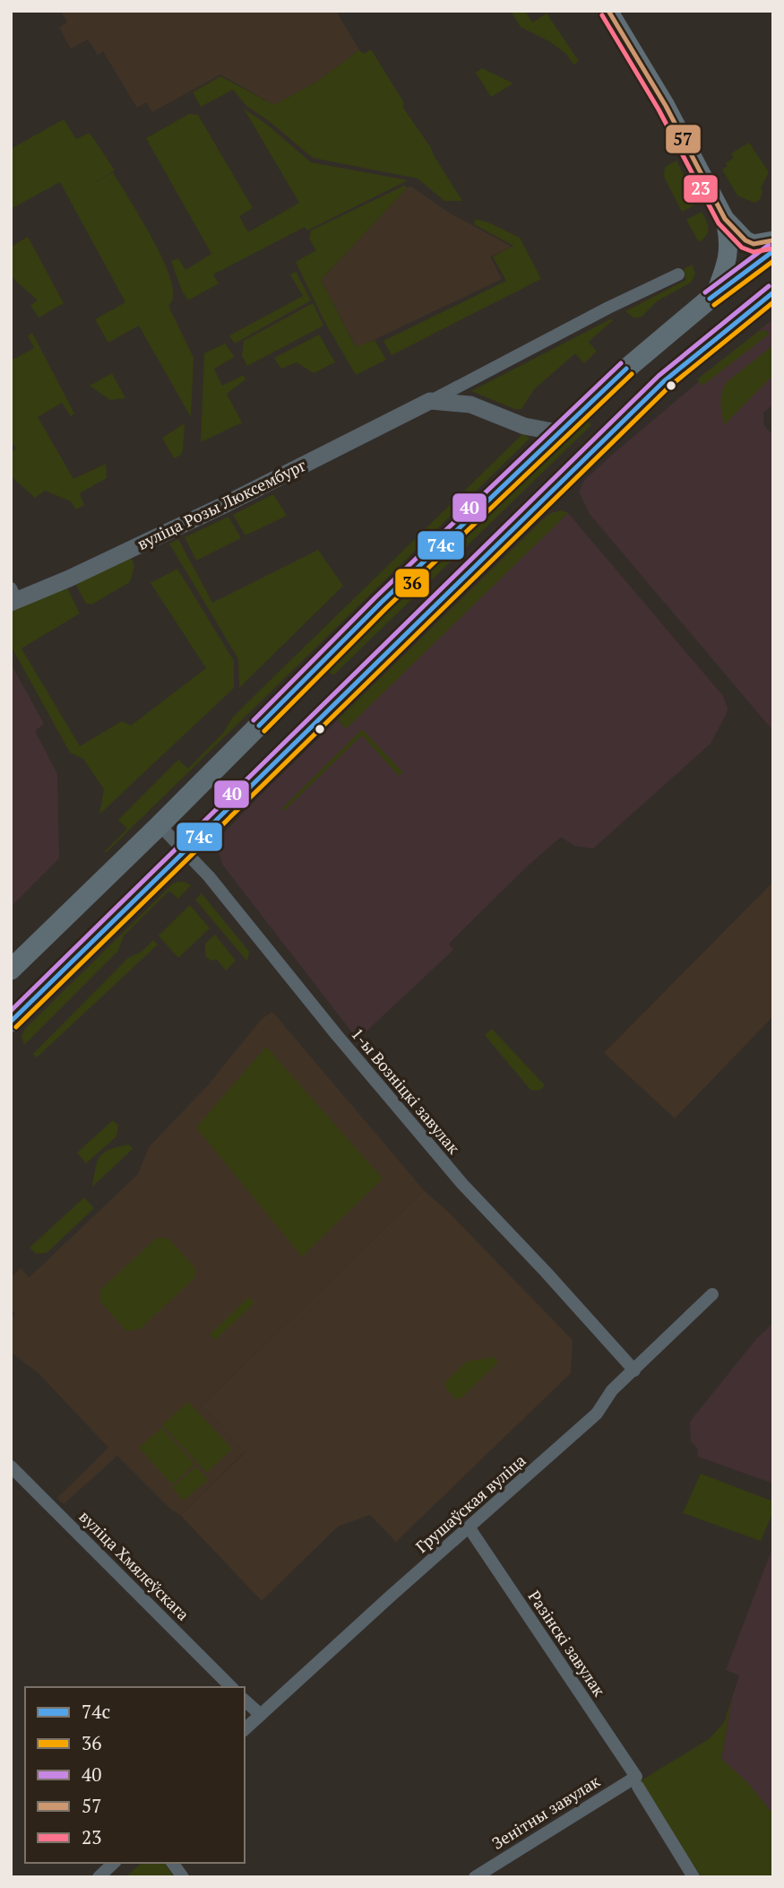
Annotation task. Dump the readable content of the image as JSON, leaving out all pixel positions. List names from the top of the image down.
{
  "streets": {
    "street": [
      "вуліца Розы Люксембург",
      "1-ы Возніцкі завулак",
      "Грушаўская вуліца",
      "вуліца Хмялеўскага",
      "Разінскі завулак",
      "Зенітны завулак"
    ]
  },
  "crossings": [
    ["1-ы Возніцкі завулак", "Грушаўская вуліца"],
    ["Грушаўская вуліца", "Разінскі завулак"],
    ["Разінскі завулак", "Зенітны завулак"]
  ],
  "lines": [
    "transit line 57",
    "transit line 23",
    "transit line 40",
    "transit line 74с",
    "transit line 36"
  ],
  "legend": [
    "74с",
    "36",
    "40",
    "57",
    "23"
  ]
}
